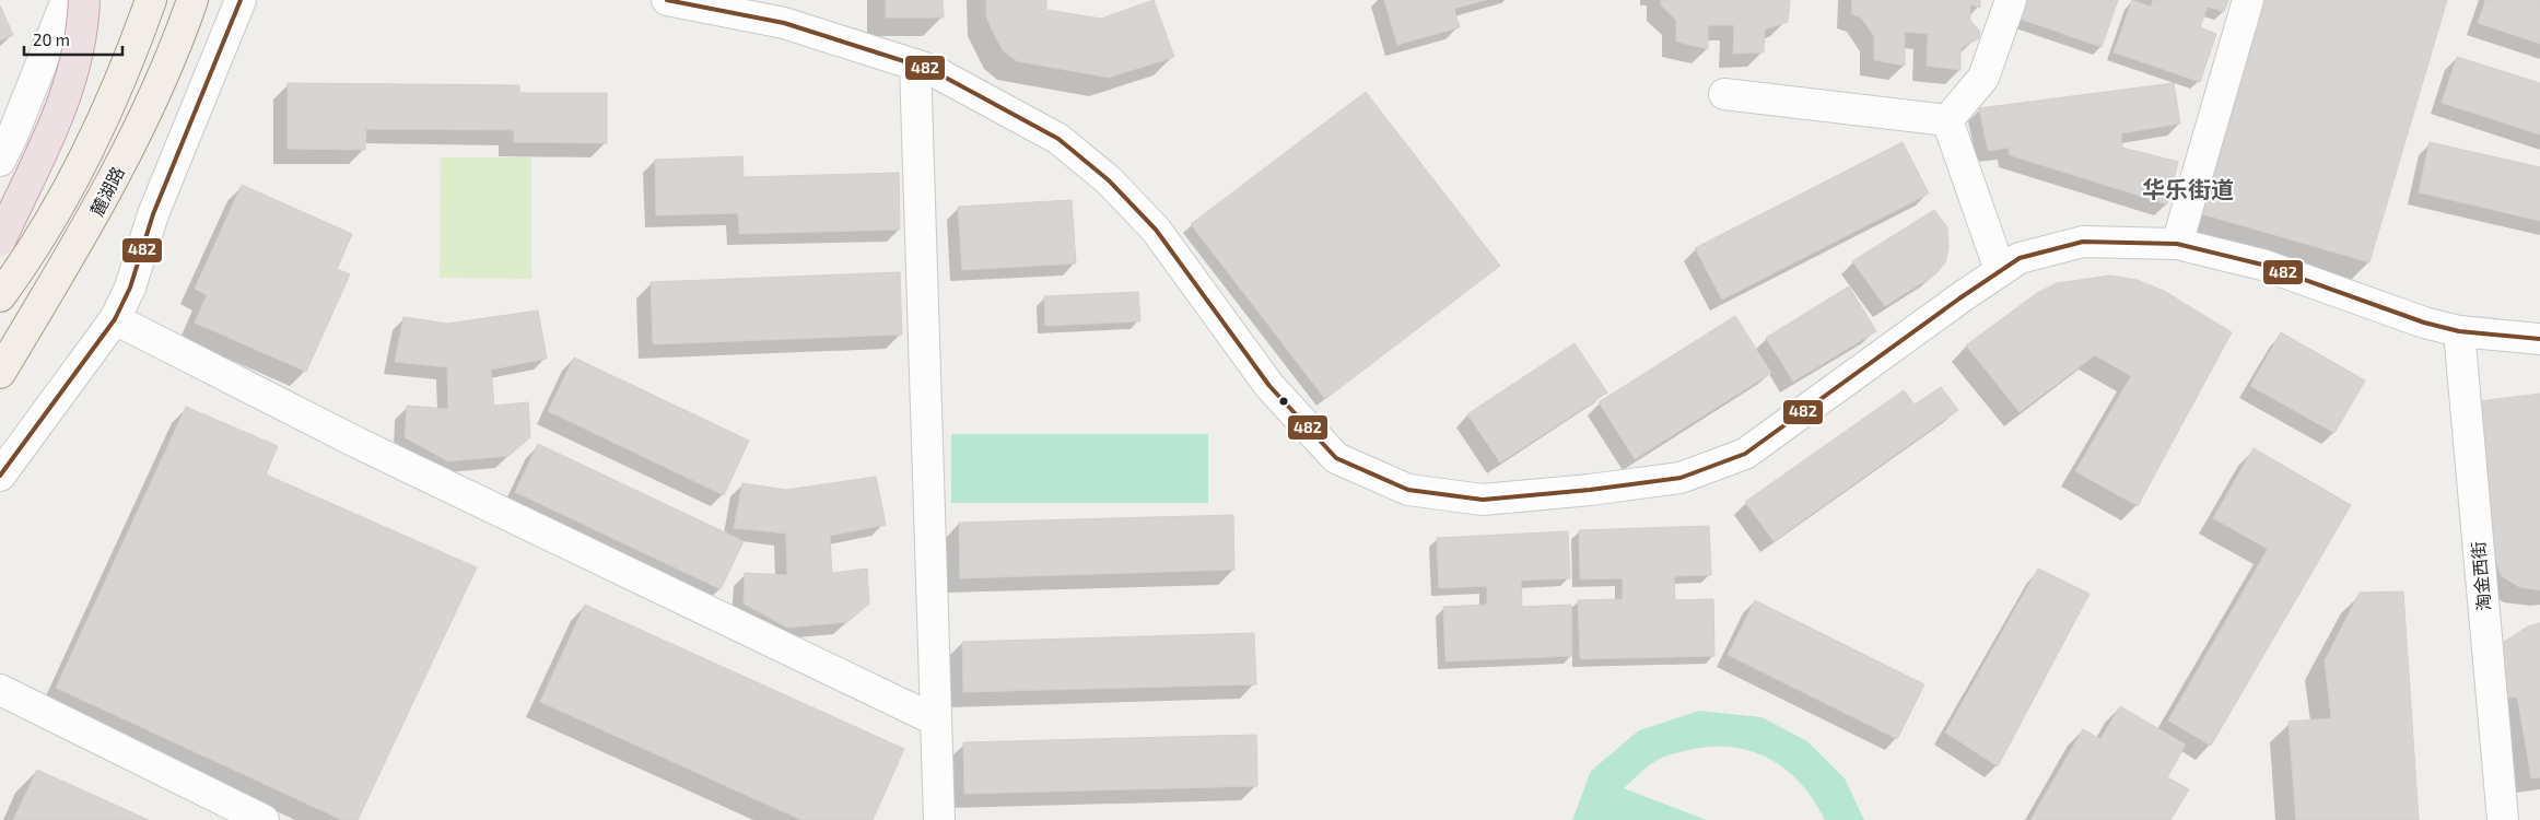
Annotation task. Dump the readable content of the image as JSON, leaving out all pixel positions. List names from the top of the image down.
{
  "streets": {
    "main road": ["麓湖路"],
    "street": ["淘金西街"]
  },
  "districts": ["华乐街道"],
  "lines": ["transit line 482"],
  "scale_bar": "20 m"
}
